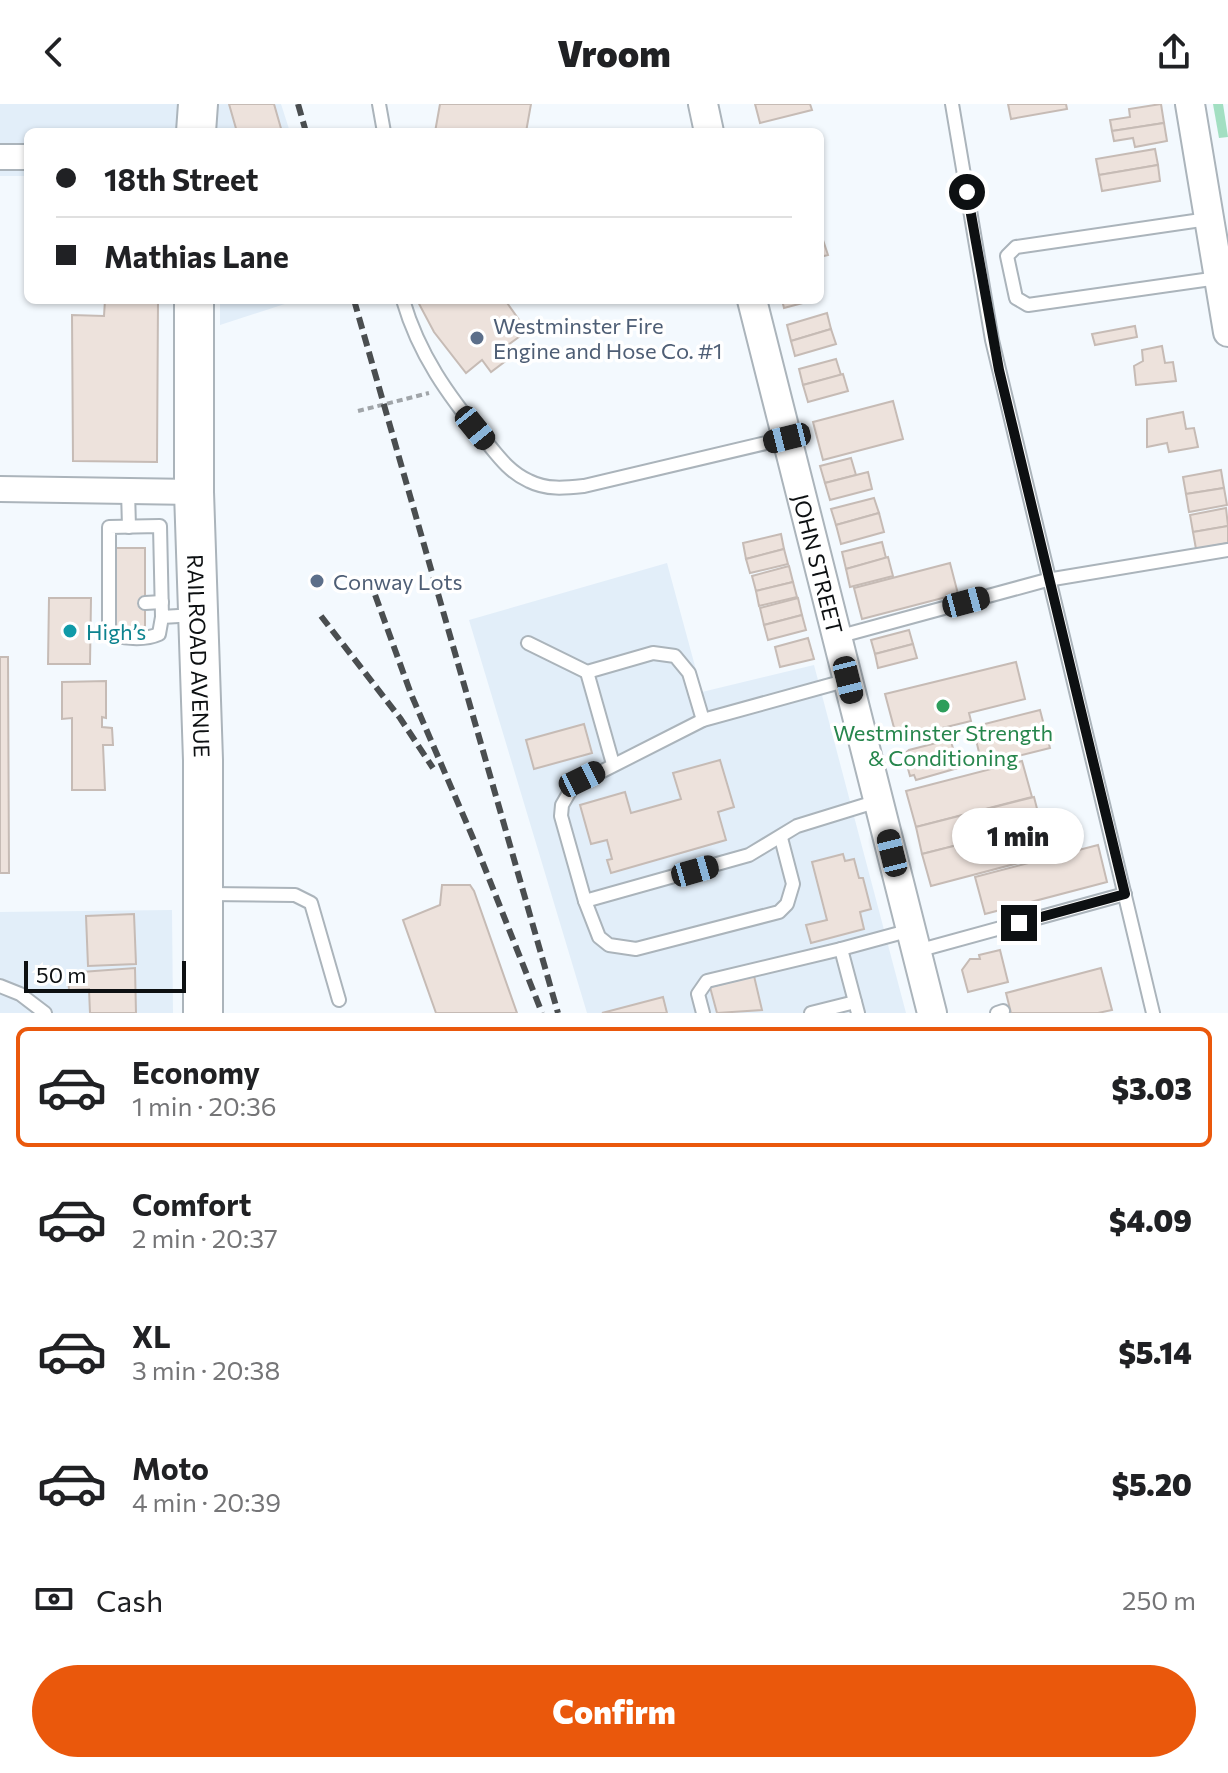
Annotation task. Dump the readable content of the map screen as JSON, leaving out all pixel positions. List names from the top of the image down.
{
  "streets": {
    "highway": ["RAILROAD AVENUE"],
    "street": ["JOHN STREET"]
  },
  "places": [
    "Westminster Fire Engine and Hose Co. #1",
    "Conway Lots",
    "High’s",
    "Westminster Strength & Conditioning"
  ],
  "scale_bar": "50 m",
  "page": {
    "header": "Vroom",
    "banner": ["18th Street", "Mathias Lane"],
    "bubble": "1 min",
    "scale": "50 m",
    "list": [
      {
        "name": "Economy",
        "note": "1 min · 20:36",
        "value": "$3.03"
      },
      {
        "name": "Comfort",
        "note": "2 min · 20:37",
        "value": "$4.09"
      },
      {
        "name": "XL",
        "note": "3 min · 20:38",
        "value": "$5.14"
      },
      {
        "name": "Moto",
        "note": "4 min · 20:39",
        "value": "$5.20"
      }
    ],
    "pay": ["Cash", "250 m"],
    "buttons": "Confirm"
  }
}
